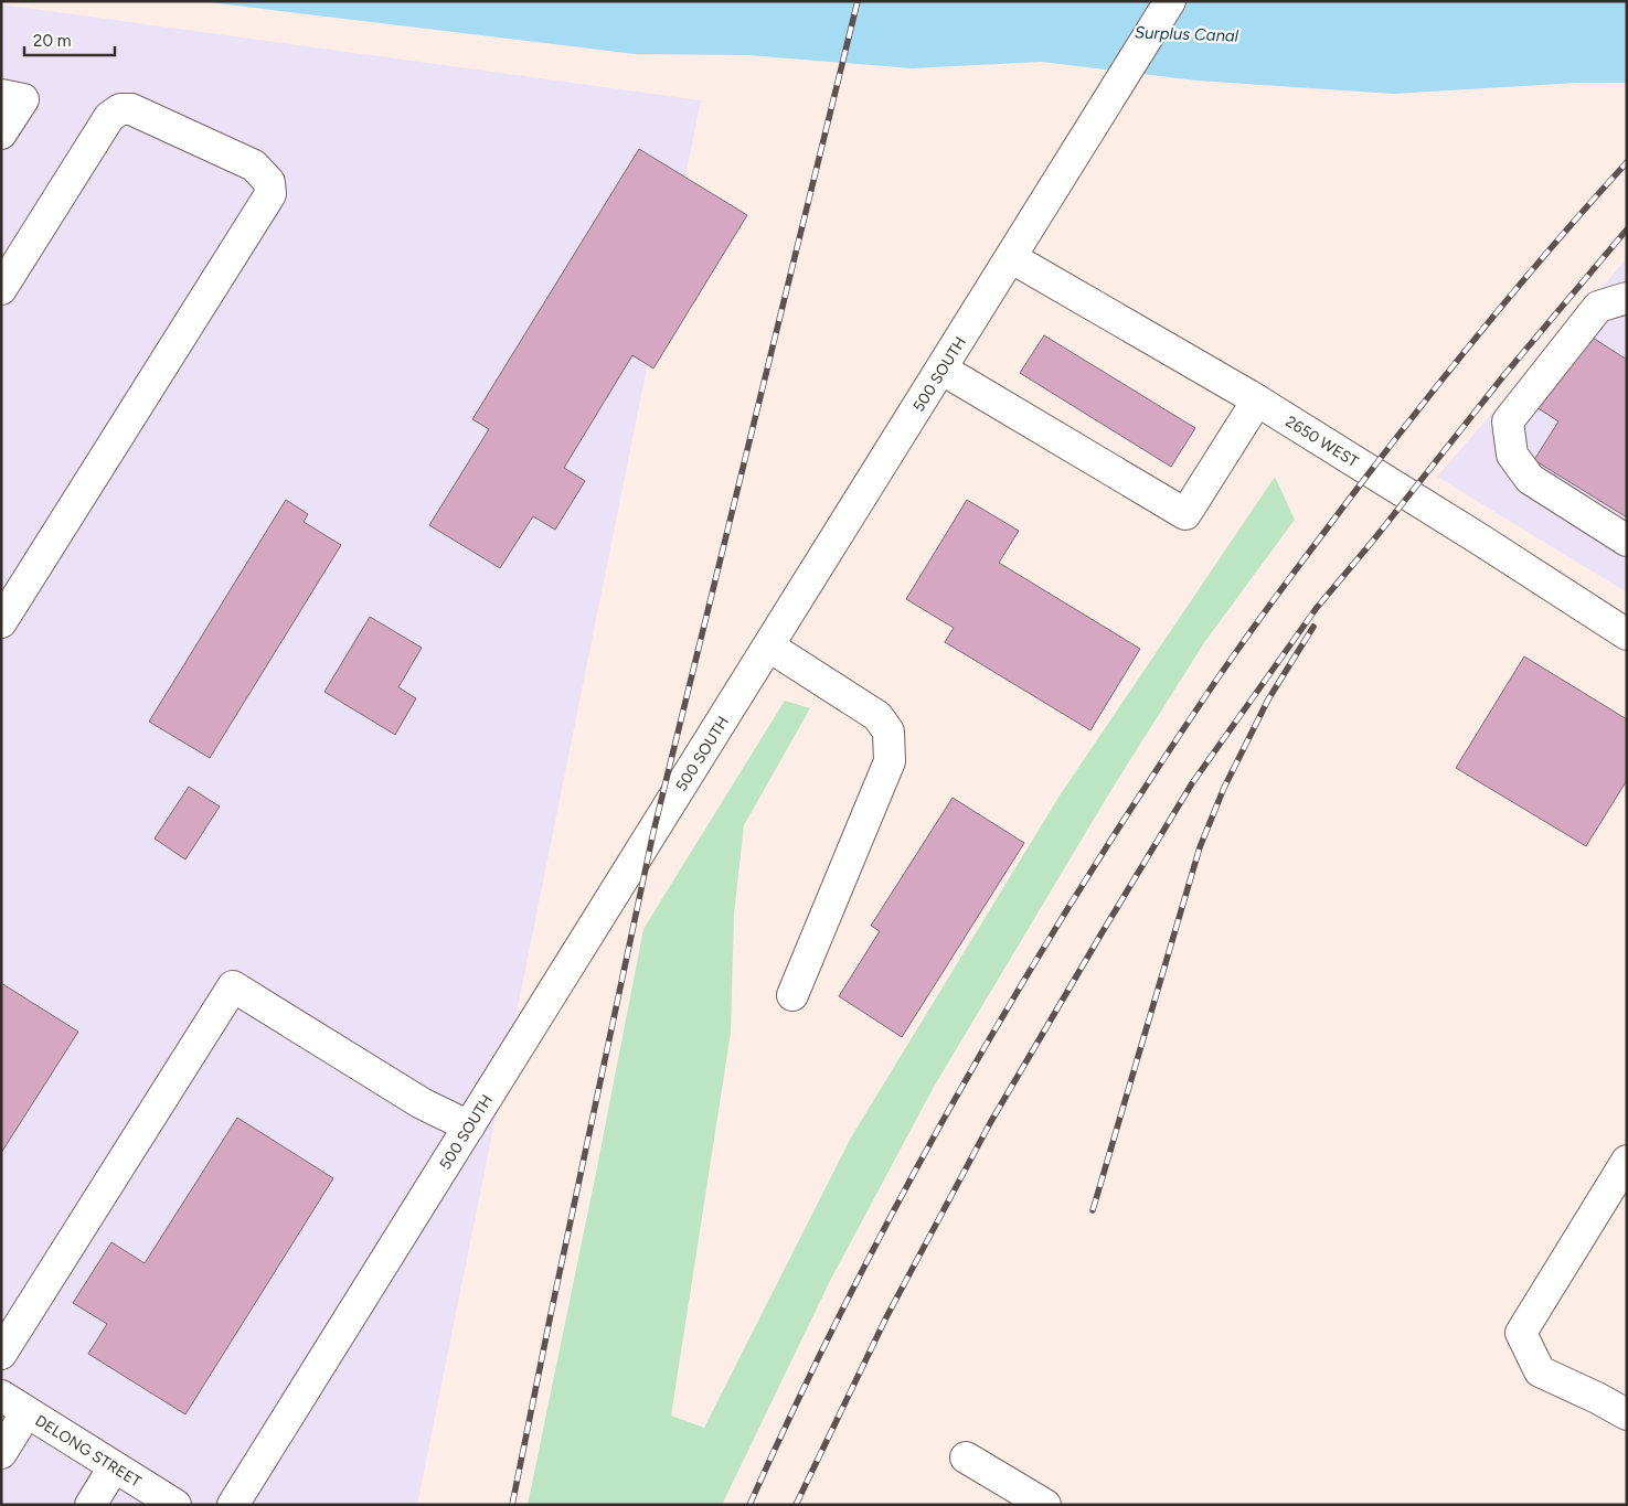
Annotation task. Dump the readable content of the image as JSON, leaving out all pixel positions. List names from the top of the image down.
{
  "streets": {
    "street": ["500 SOUTH", "2650 WEST", "DELONG STREET"]
  },
  "crossings": [
    ["500 SOUTH", "2650 WEST"]
  ],
  "water": ["Surplus Canal"],
  "scale_bar": "20 m"
}
